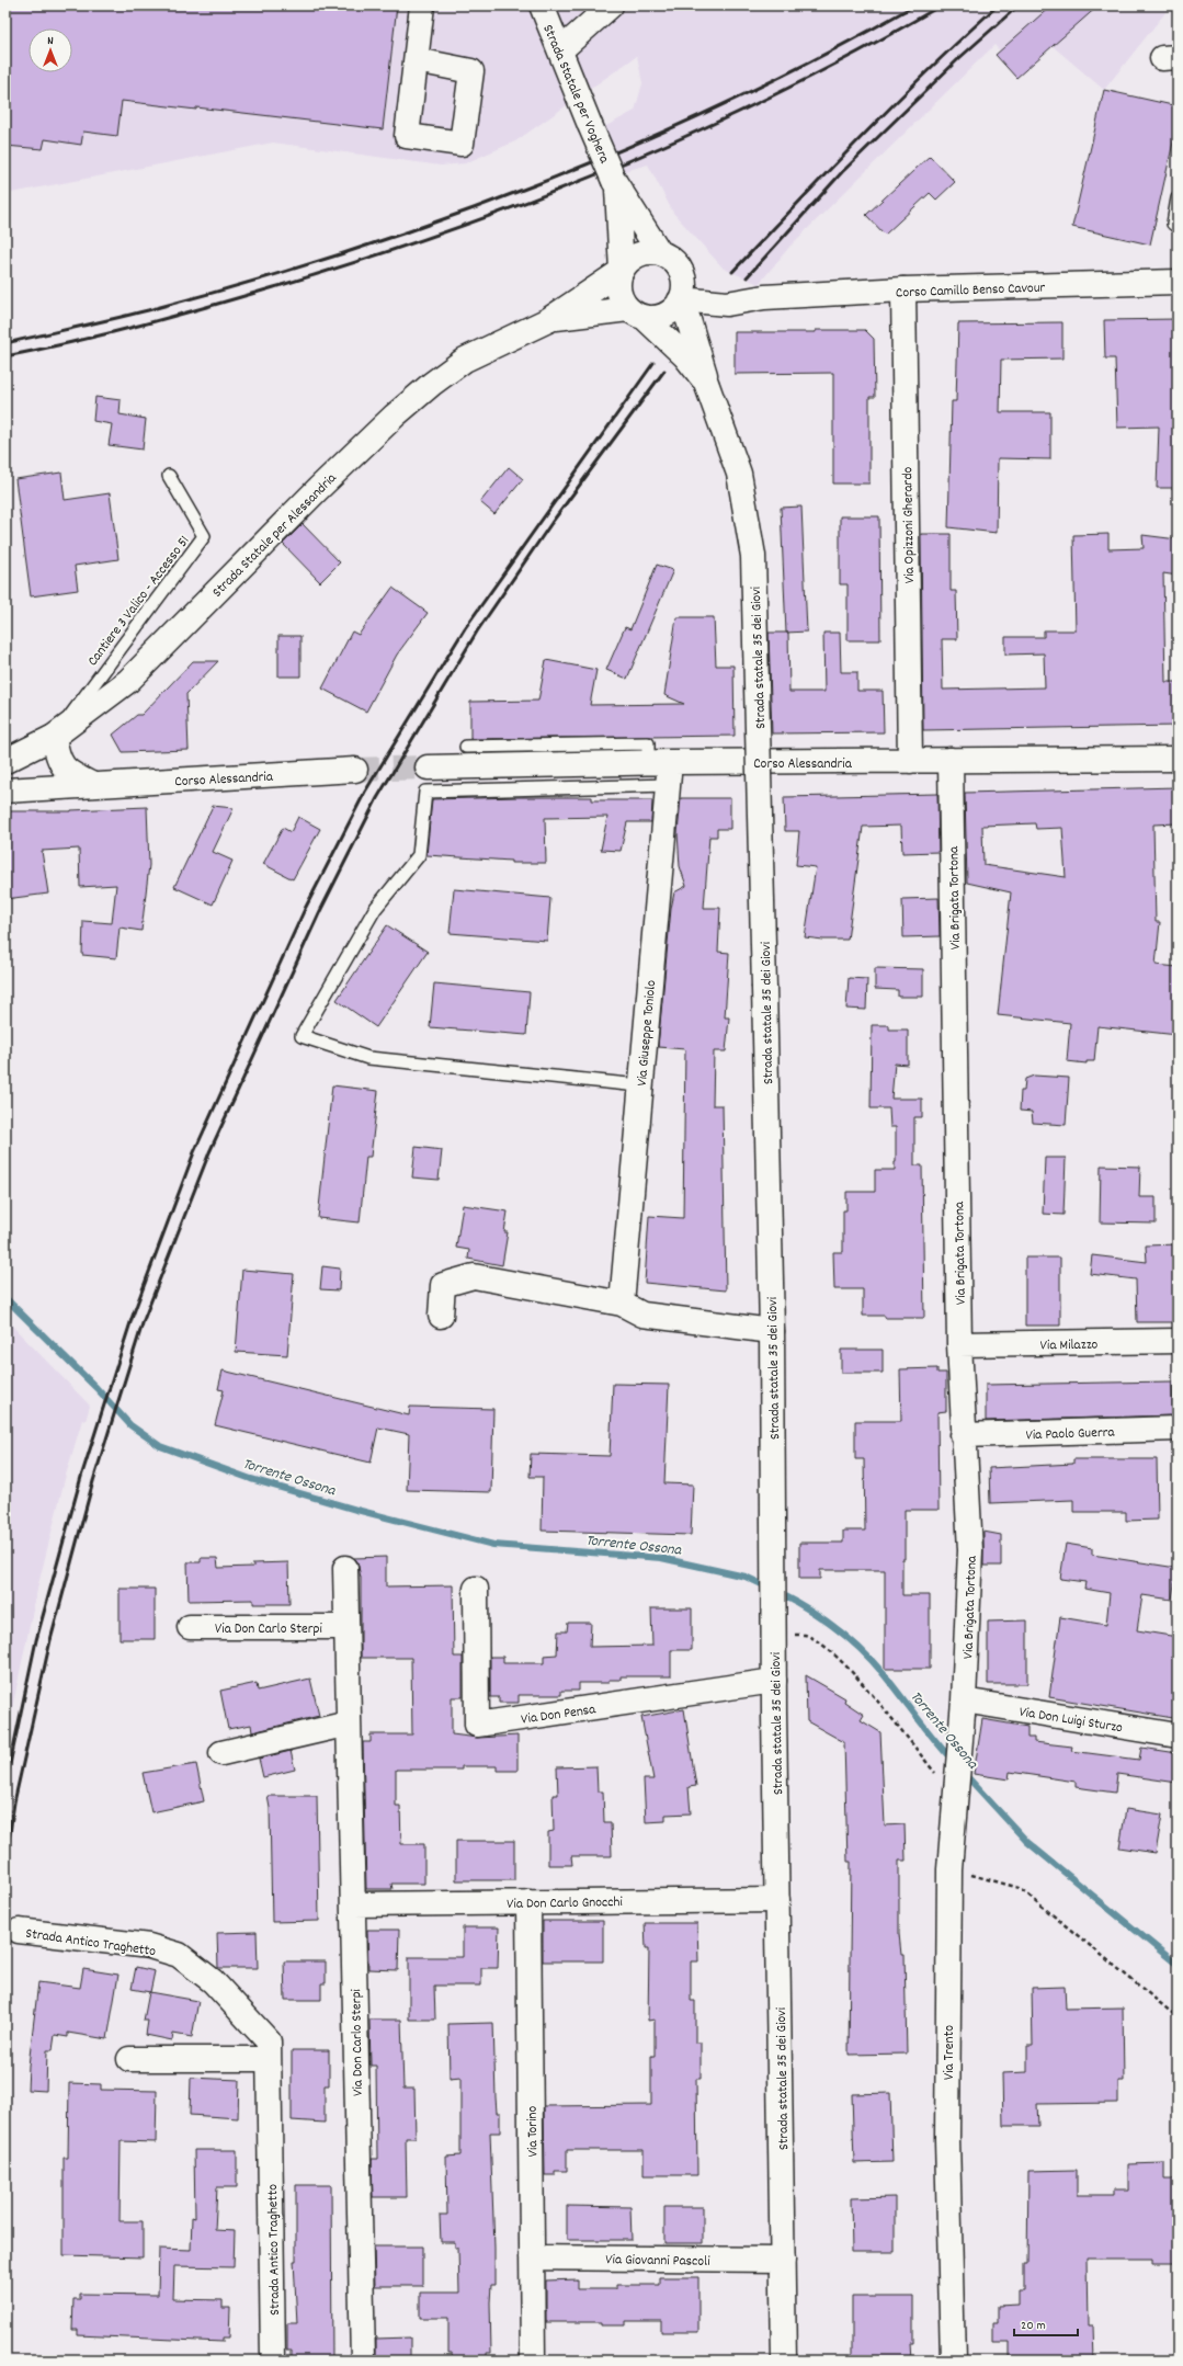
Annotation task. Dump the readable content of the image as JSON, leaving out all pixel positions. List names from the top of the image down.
{
  "streets": {
    "street": [
      "Strada Statale per Voghera",
      "Corso Camillo Benso Cavour",
      "Via Opizzoni Gherardo",
      "Strada Statale per Alessandria",
      "Strada statale 35 dei Giovi",
      "Corso Alessandria",
      "Via Brigata Tortona",
      "Via Giuseppe Toniolo",
      "Via Milazzo",
      "Via Paolo Guerra",
      "Via Don Carlo Sterpi",
      "Via Don Pensa",
      "Via Don Luigi Sturzo",
      "Via Don Carlo Gnocchi",
      "Strada Antico Traghetto",
      "Via Trento",
      "Via Torino",
      "Via Giovanni Pascoli"
    ],
    "lane": ["Cantiere 3 Valico - Accesso 51"]
  },
  "crossings": [
    ["Strada Statale per Voghera", "Corso Camillo Benso Cavour"],
    ["Strada Statale per Voghera", "Strada Statale per Alessandria"],
    ["Strada Statale per Voghera", "Strada statale 35 dei Giovi"],
    ["Corso Camillo Benso Cavour", "Via Opizzoni Gherardo"],
    ["Corso Camillo Benso Cavour", "Strada Statale per Alessandria"],
    ["Corso Camillo Benso Cavour", "Strada statale 35 dei Giovi"],
    ["Via Opizzoni Gherardo", "Corso Alessandria"],
    ["Strada Statale per Alessandria", "Cantiere 3 Valico - Accesso 51"],
    ["Strada Statale per Alessandria", "Strada statale 35 dei Giovi"],
    ["Strada statale 35 dei Giovi", "Via Don Pensa"],
    ["Strada statale 35 dei Giovi", "Via Don Carlo Gnocchi"],
    ["Strada statale 35 dei Giovi", "Via Giovanni Pascoli"],
    ["Corso Alessandria", "Via Brigata Tortona"],
    ["Corso Alessandria", "Via Giuseppe Toniolo"],
    ["Via Brigata Tortona", "Via Milazzo"],
    ["Via Brigata Tortona", "Via Paolo Guerra"],
    ["Via Brigata Tortona", "Via Don Luigi Sturzo"],
    ["Via Brigata Tortona", "Via Trento"],
    ["Via Don Carlo Sterpi", "Via Don Carlo Gnocchi"],
    ["Via Don Carlo Gnocchi", "Via Torino"],
    ["Via Torino", "Via Giovanni Pascoli"]
  ],
  "water": ["Torrente Ossona"],
  "scale_bar": "20 m",
  "north": "top"
}
